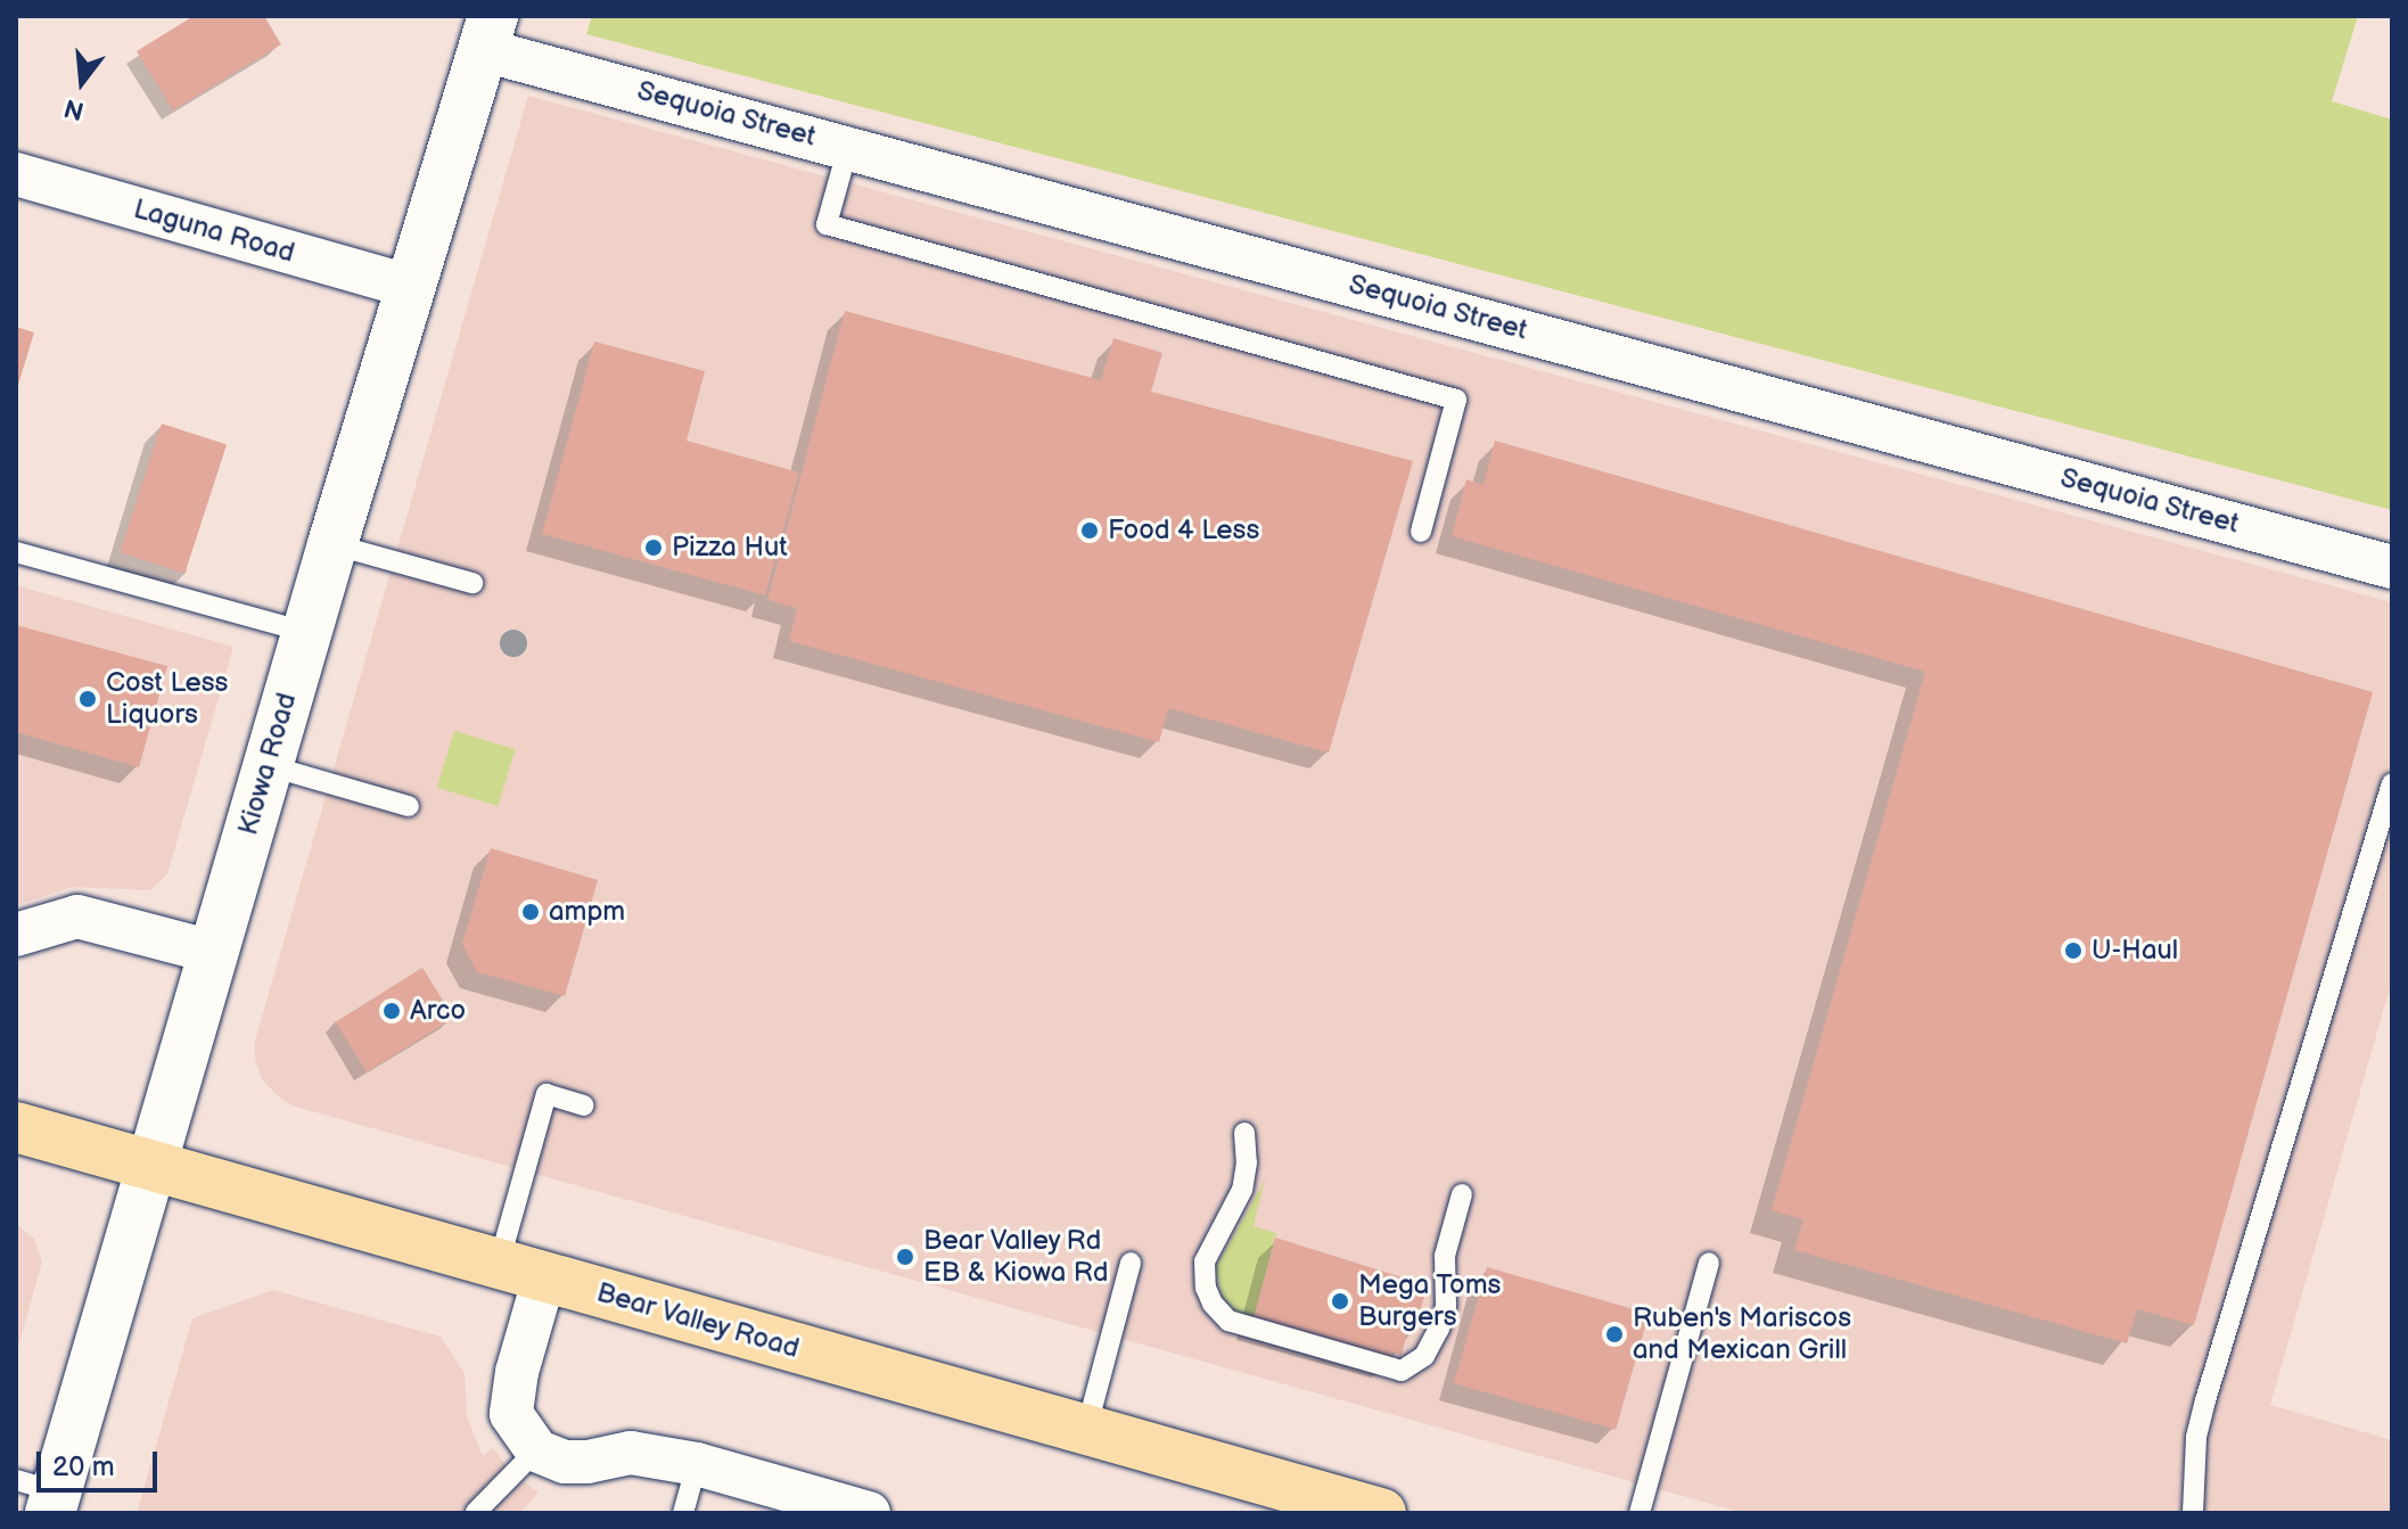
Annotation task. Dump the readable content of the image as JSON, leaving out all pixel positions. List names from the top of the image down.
{
  "streets": {
    "main road": ["Bear Valley Road"],
    "street": ["Sequoia Street", "Laguna Road", "Kiowa Road"]
  },
  "crossings": [
    ["Sequoia Street", "Kiowa Road"],
    ["Laguna Road", "Kiowa Road"],
    ["Kiowa Road", "Bear Valley Road"]
  ],
  "places": [
    "Food 4 Less",
    "Pizza Hut",
    "Cost Less Liquors",
    "ampm",
    "U-Haul",
    "Arco",
    "Bear Valley Rd EB & Kiowa Rd",
    "Mega Toms Burgers",
    "Ruben's Mariscos and Mexican Grill"
  ],
  "scale_bar": "20 m",
  "north": "bottom"
}
